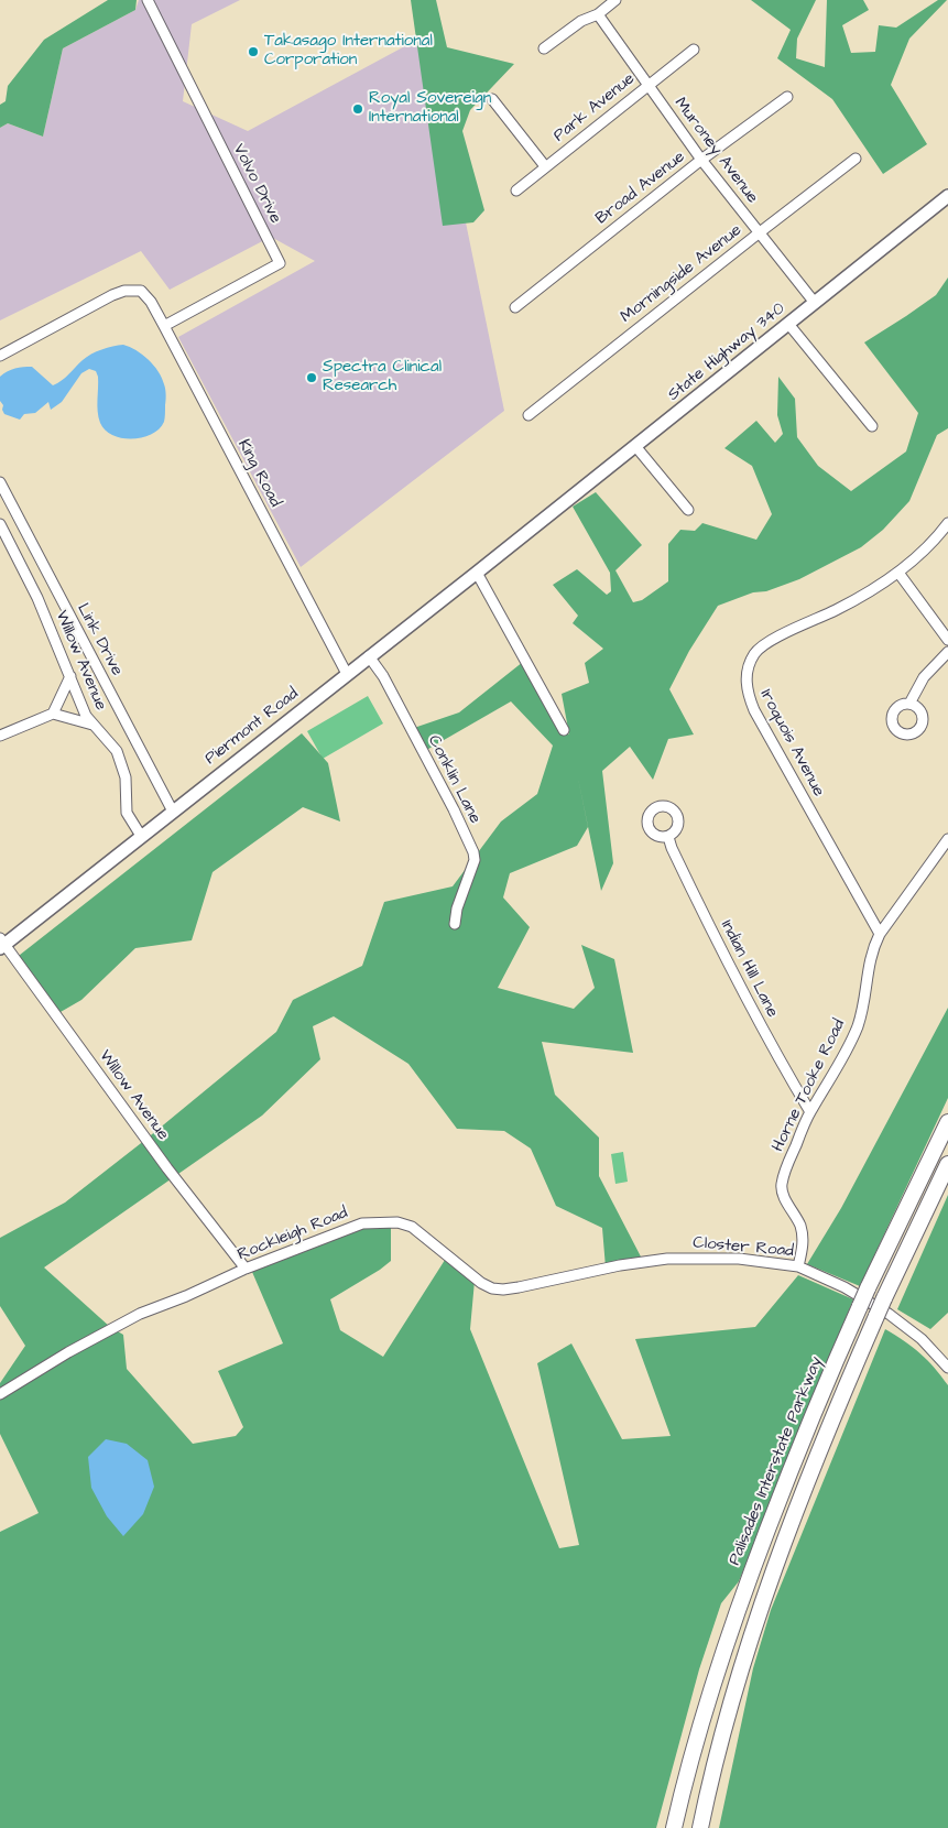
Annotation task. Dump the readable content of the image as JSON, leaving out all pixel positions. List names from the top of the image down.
{
  "streets": {
    "highway": ["Palisades Interstate Parkway"],
    "main road": ["State Highway 340", "Piermont Road"],
    "street": [
      "Park Avenue",
      "Muroney Avenue",
      "Volvo Drive",
      "Broad Avenue",
      "Morningside Avenue",
      "King Road",
      "Link Drive",
      "Willow Avenue",
      "Iroquois Avenue",
      "Conklin Lane",
      "Indian Hill Lane",
      "Horne Tooke Road",
      "Rockleigh Road",
      "Closter Road"
    ]
  },
  "crossings": [
    ["Park Avenue", "Muroney Avenue"],
    ["Muroney Avenue", "Broad Avenue"],
    ["Muroney Avenue", "Morningside Avenue"],
    ["Muroney Avenue", "State Highway 340"],
    ["Volvo Drive", "King Road"],
    ["State Highway 340", "Piermont Road"],
    ["King Road", "Piermont Road"],
    ["Link Drive", "Piermont Road"],
    ["Willow Avenue", "Piermont Road"],
    ["Willow Avenue", "Rockleigh Road"],
    ["Piermont Road", "Conklin Lane"],
    ["Iroquois Avenue", "Horne Tooke Road"],
    ["Indian Hill Lane", "Horne Tooke Road"],
    ["Horne Tooke Road", "Closter Road"],
    ["Rockleigh Road", "Closter Road"]
  ],
  "places": ["Takasago International Corporation", "Royal Sovereign International", "Spectra Clinical Research"]
}
